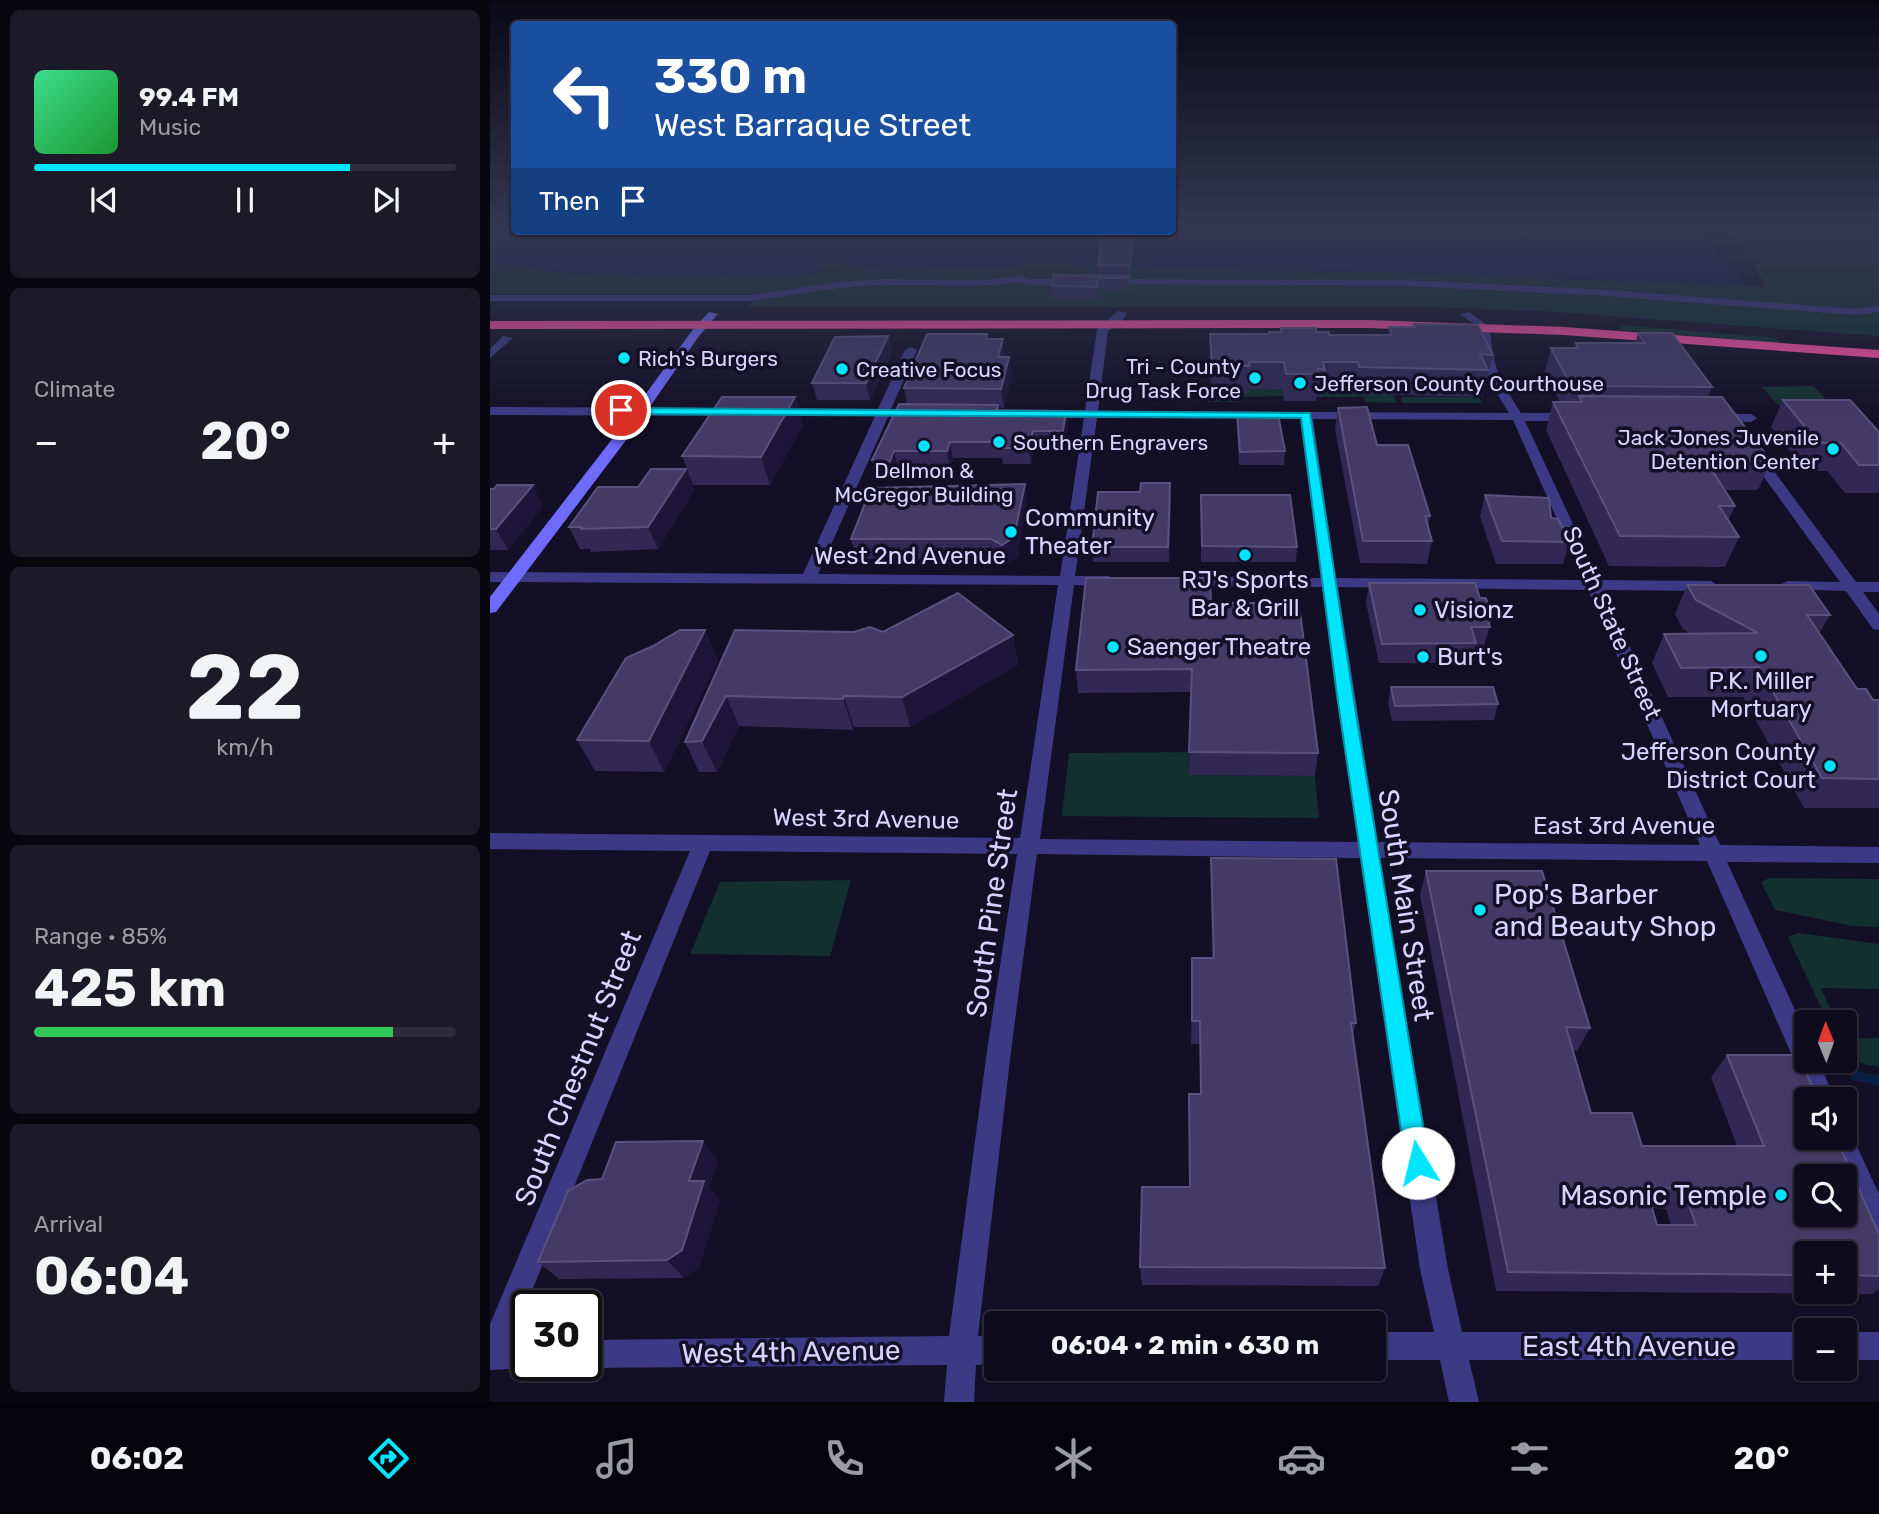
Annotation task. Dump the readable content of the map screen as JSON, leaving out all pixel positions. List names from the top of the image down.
{
  "streets": {
    "street": [
      "West 2nd Avenue",
      "South State Street",
      "West 3rd Avenue",
      "East 3rd Avenue",
      "South Pine Street",
      "South Main Street",
      "South Chestnut Street",
      "East 4th Avenue",
      "West 4th Avenue"
    ]
  },
  "crossings": [
    ["West 2nd Avenue", "South Pine Street"],
    ["South State Street", "East 3rd Avenue"],
    ["West 3rd Avenue", "East 3rd Avenue"],
    ["West 3rd Avenue", "South Pine Street"],
    ["West 3rd Avenue", "South Main Street"],
    ["West 3rd Avenue", "South Chestnut Street"],
    ["East 3rd Avenue", "South Main Street"],
    ["South Pine Street", "West 4th Avenue"],
    ["South Main Street", "East 4th Avenue"]
  ],
  "places": [
    "Rich's Burgers",
    "Creative Focus",
    "Tri - County Drug Task Force",
    "Jefferson County Courthouse",
    "Southern Engravers",
    "Dellmon & McGregor Building",
    "Jack Jones Juvenile Detention Center",
    "Community Theater",
    "RJ's Sports Bar & Grill",
    "Visionz",
    "Saenger Theatre",
    "P.K. Miller Mortuary",
    "Burt's",
    "Jefferson County District Court",
    "Pop's Barber and Beauty Shop",
    "Masonic Temple"
  ],
  "north": "top",
  "page": {
    "turn": ["330 m", "West Barraque Street"],
    "song": ["99.4 FM", "Music"],
    "then": "Then",
    "tile": [
      "Climate",
      ["22", "km/h"],
      ["Range · 85%", "425 km"],
      ["Arrival", "06:04"]
    ],
    "heat": ["−", "20°", "+"],
    "map_buttons": ["+", "−"],
    "limit": "30",
    "trip": "06:04 · 2 min · 630 m",
    "tabs": ["06:02", "20°"]
  }
}
